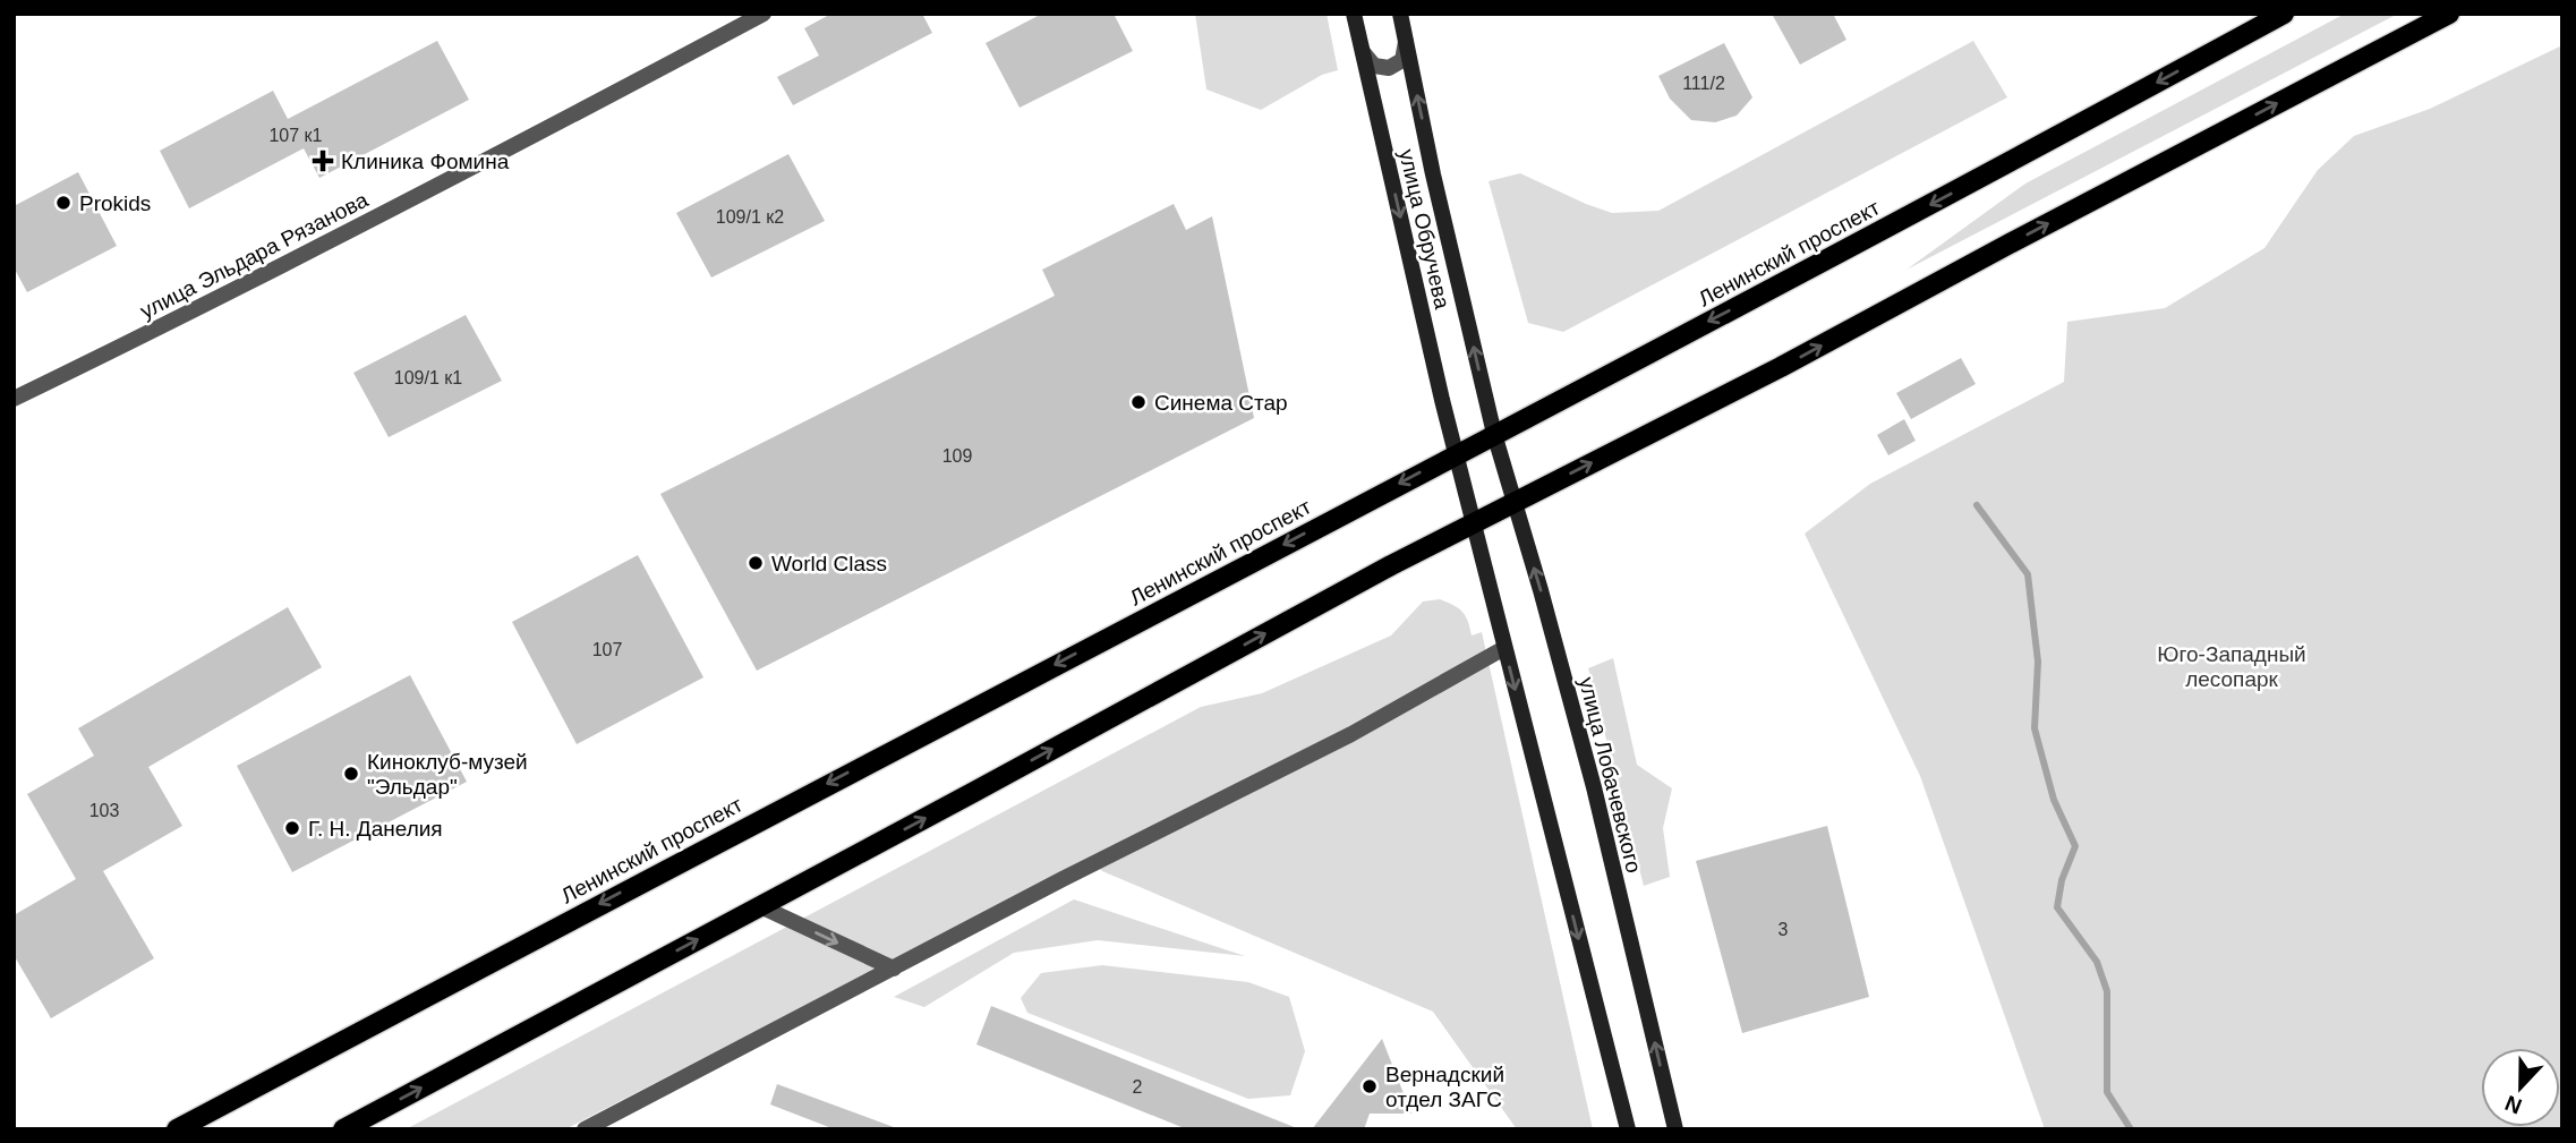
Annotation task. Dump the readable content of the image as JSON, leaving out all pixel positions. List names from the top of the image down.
{
  "streets": {
    "main road": ["улица Обручева", "Ленинский проспект", "улица Лобачевского"],
    "street": ["улица Эльдара Рязанова"]
  },
  "crossings": [
    ["улица Обручева", "Ленинский проспект"],
    ["улица Обручева", "улица Лобачевского"],
    ["Ленинский проспект", "улица Лобачевского"]
  ],
  "parks": ["Юго-Западный лесопарк"],
  "places": {
    "health": ["Клиника Фомина"],
    "other": [
      "Prokids",
      "Синема Стар",
      "World Class",
      "Киноклуб-музей \"Эльдар\"",
      "Г. Н. Данелия",
      "Вернадский отдел ЗАГС"
    ]
  },
  "house_numbers": [
    "111/2",
    "107 к1",
    "109/1 к2",
    "109/1 к1",
    "109",
    "107",
    "103",
    "3",
    "2"
  ],
  "north": "bottom"
}
